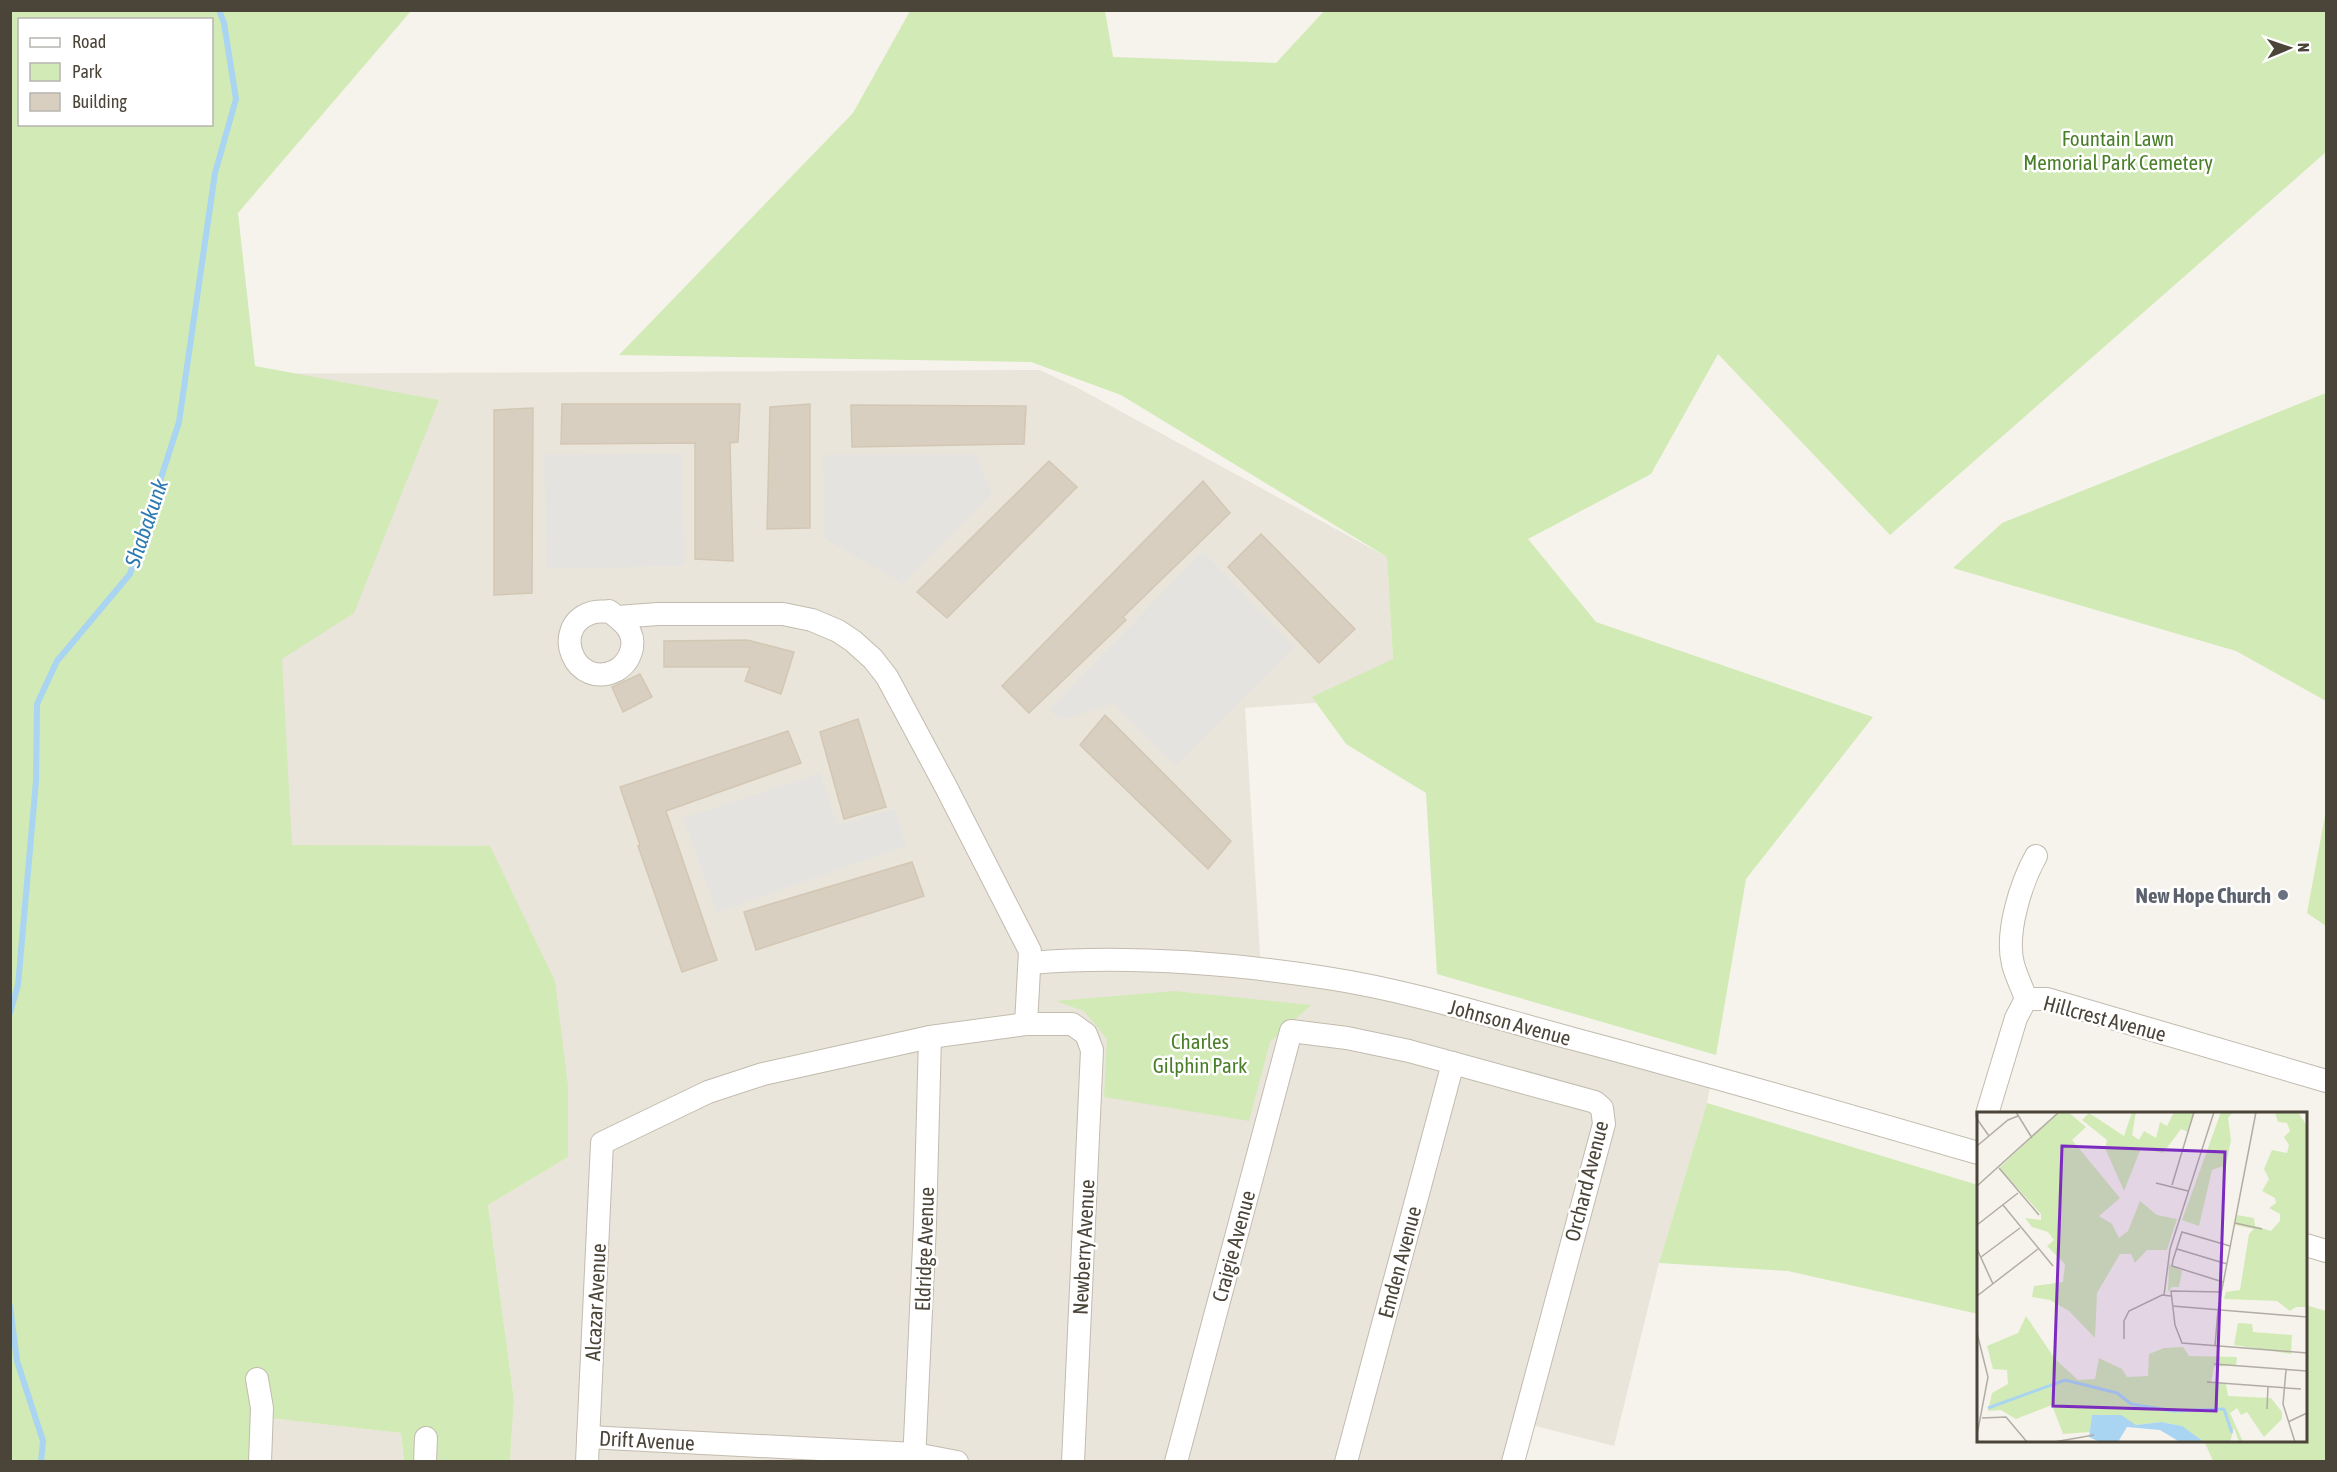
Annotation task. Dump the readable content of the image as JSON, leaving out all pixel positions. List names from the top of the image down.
{
  "streets": {
    "street": [
      "Hillcrest Avenue",
      "Johnson Avenue",
      "Orchard Avenue",
      "Craigie Avenue",
      "Newberry Avenue",
      "Eldridge Avenue",
      "Emden Avenue",
      "Alcazar Avenue",
      "Drift Avenue"
    ]
  },
  "crossings": [
    ["Orchard Avenue", "Craigie Avenue"],
    ["Orchard Avenue", "Emden Avenue"],
    ["Eldridge Avenue", "Alcazar Avenue"],
    ["Eldridge Avenue", "Drift Avenue"],
    ["Alcazar Avenue", "Drift Avenue"]
  ],
  "water": ["Shabakunk"],
  "parks": ["Fountain Lawn Memorial Park Cemetery", "Charles Gilphin Park"],
  "places": ["New Hope Church"],
  "legend": ["Road", "Park", "Building"],
  "north": "right"
}
